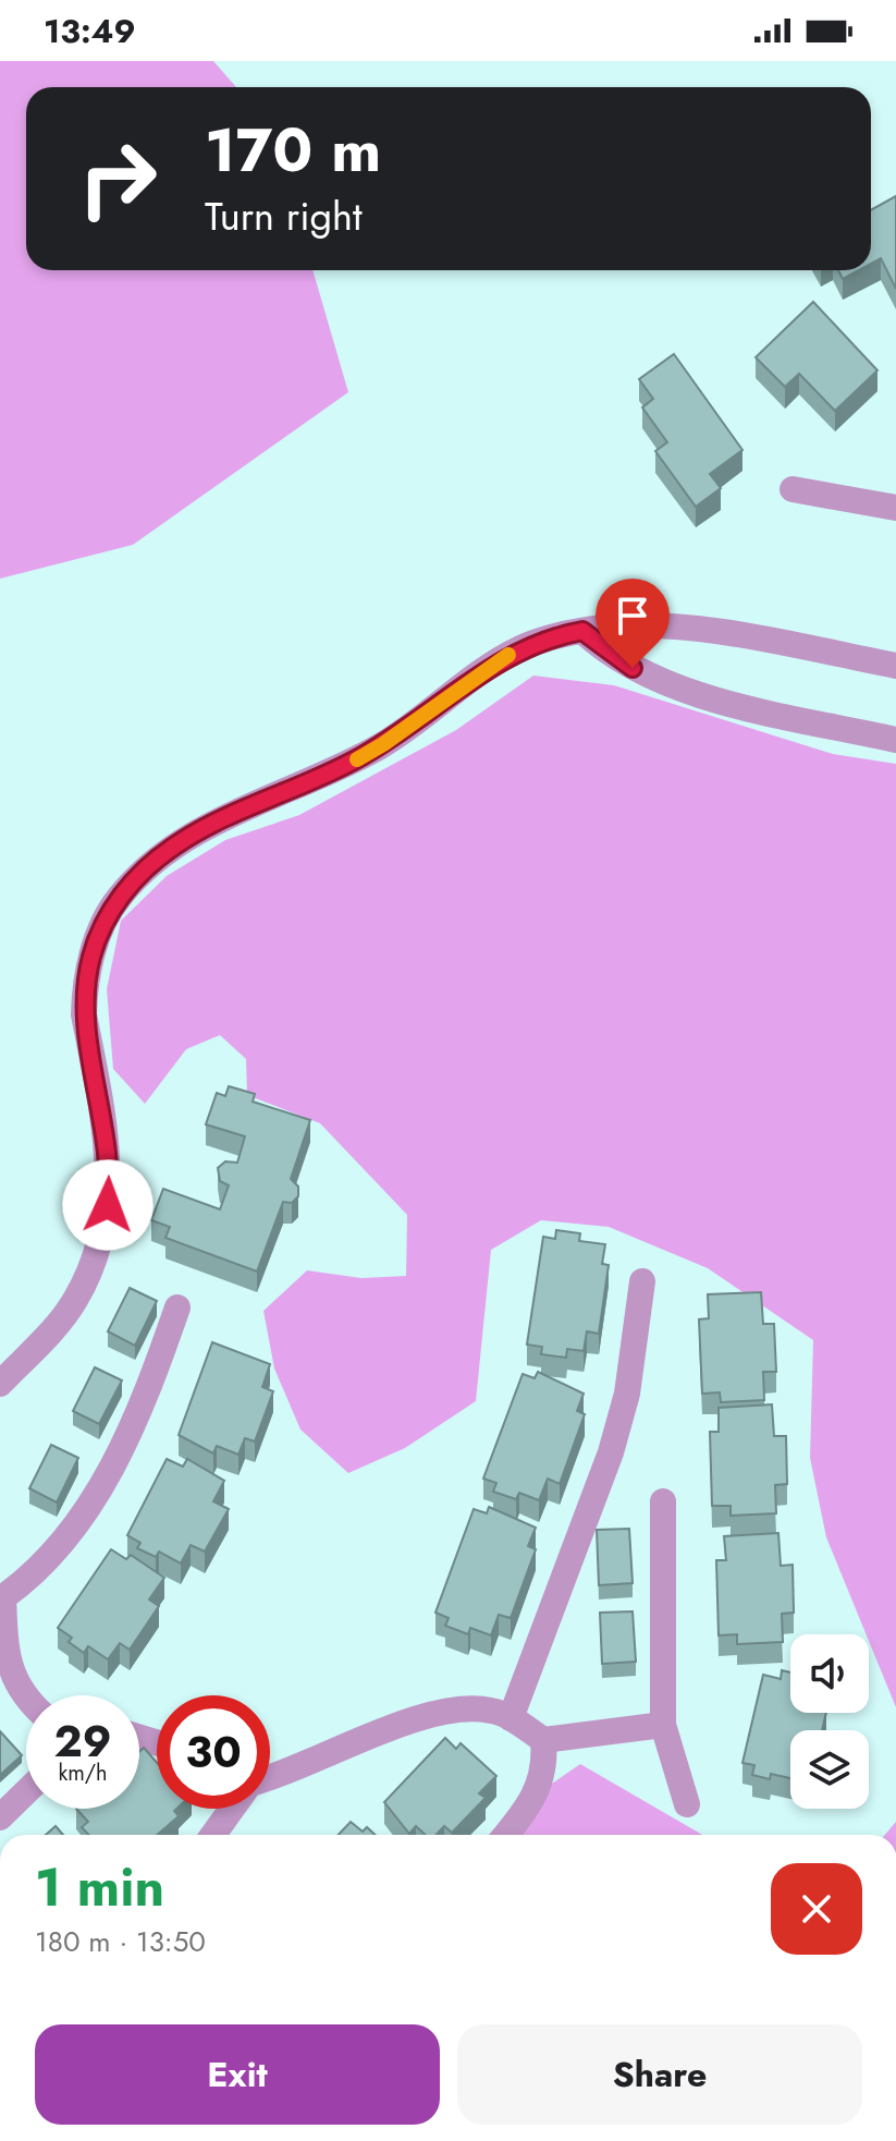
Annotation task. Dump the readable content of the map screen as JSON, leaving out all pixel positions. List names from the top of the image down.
{
  "page": {
    "status": "13:49",
    "turn": ["170 m", "Turn right"],
    "speed": "29 km/h",
    "limit": "30",
    "heading": ["1 min", "180 m · 13:50"],
    "buttons": ["Exit", "Share"]
  }
}
